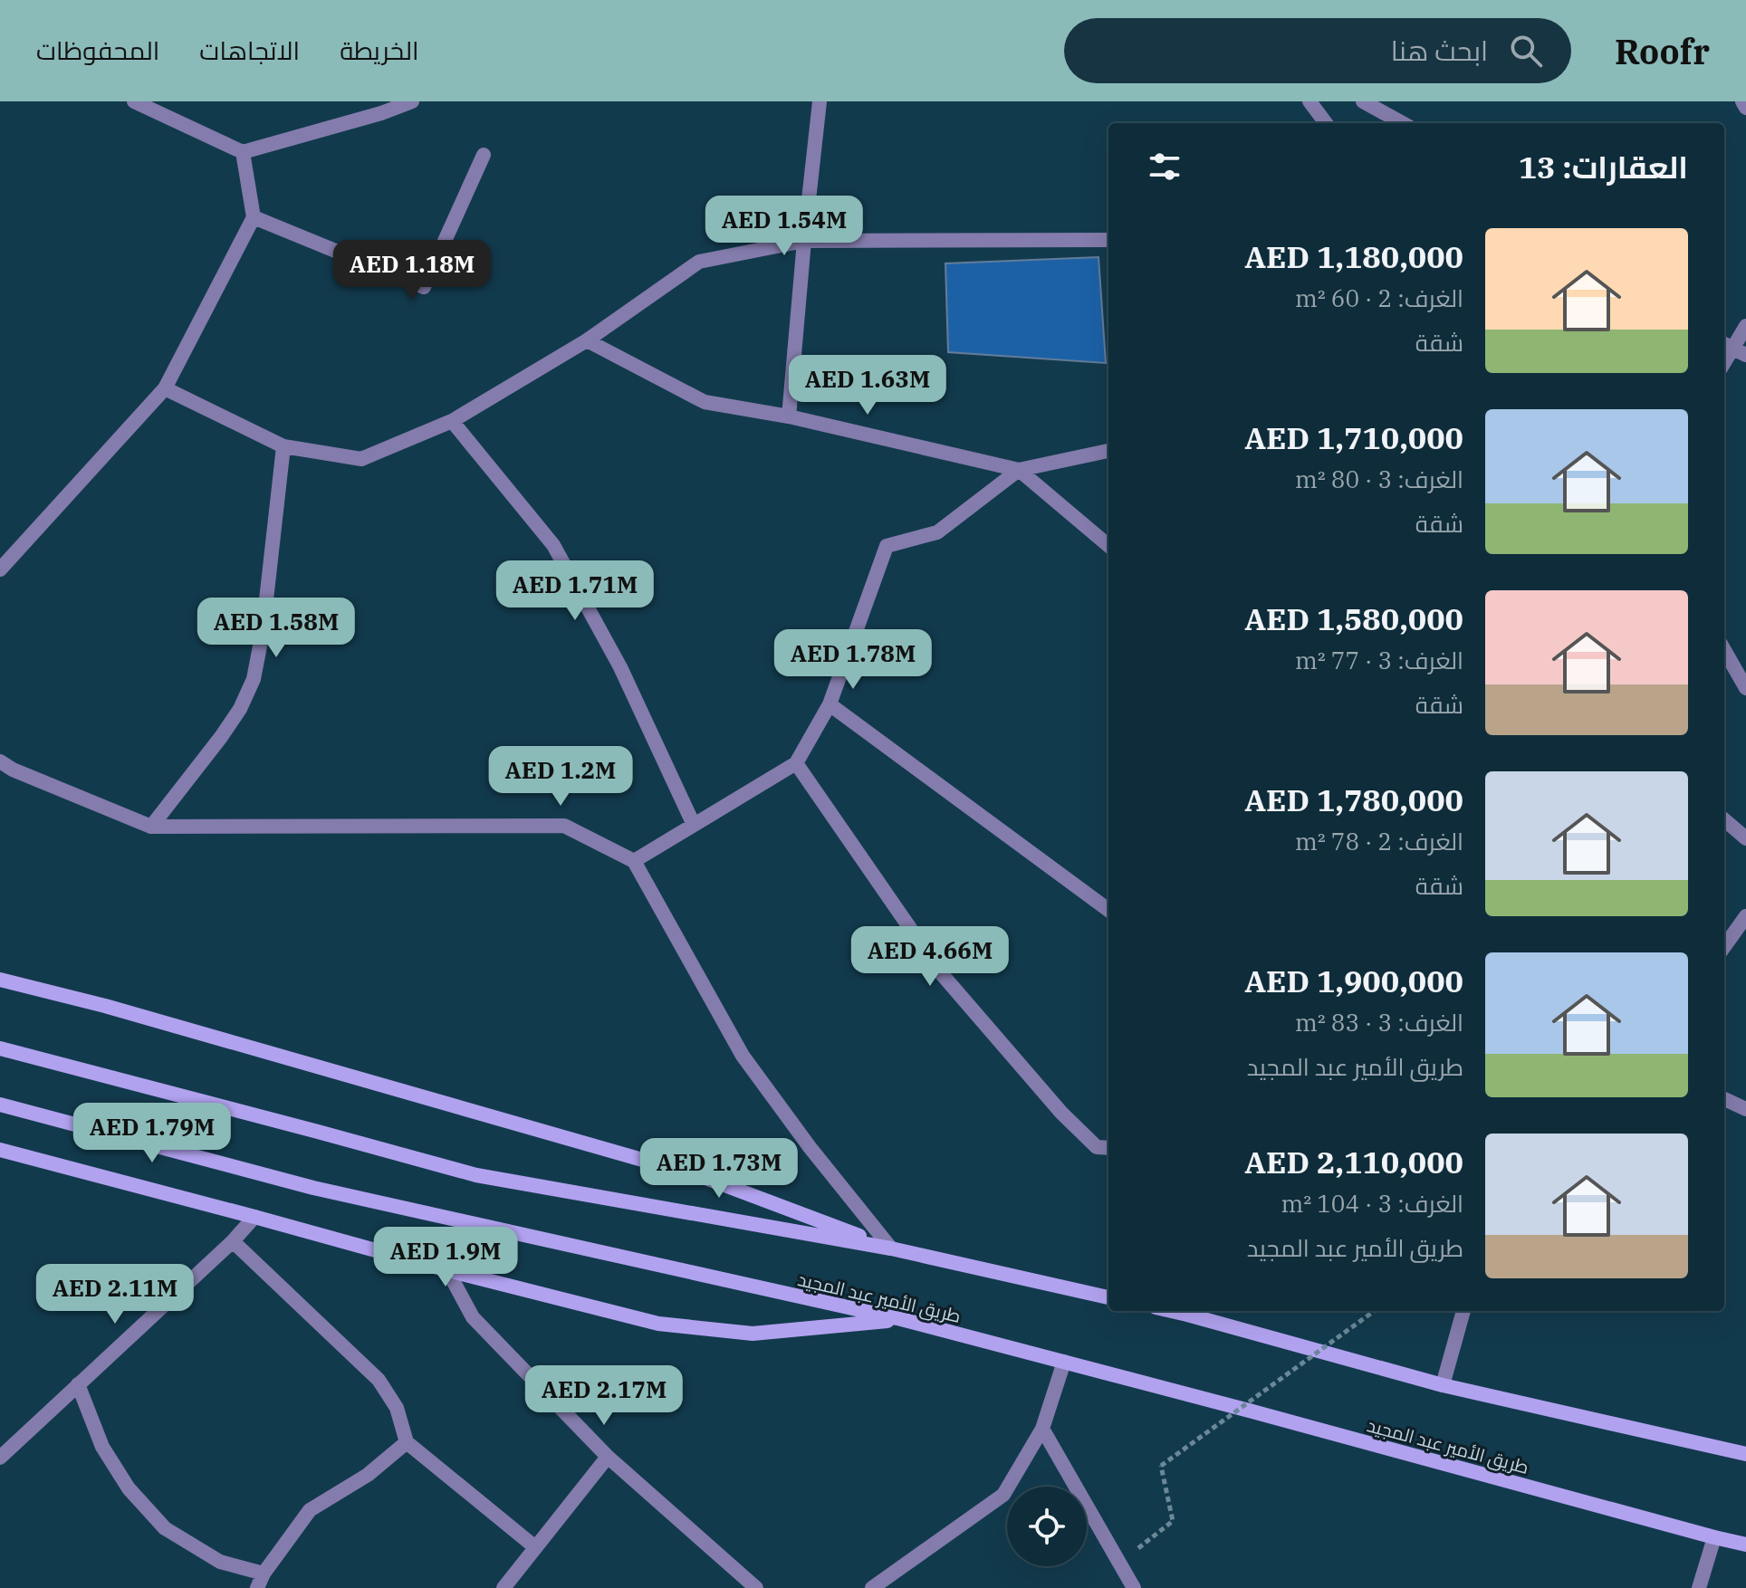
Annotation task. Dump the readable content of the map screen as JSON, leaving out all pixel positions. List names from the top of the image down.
{
  "streets": {
    "main road": ["طريق الأمير عبد المجيد"]
  },
  "page": {
    "header": "Roofr",
    "search": "ابحث هنا",
    "nav": ["الخريطة", "الاتجاهات", "المحفوظات"],
    "heading": "العقارات: 13",
    "price": [
      "AED 1.54M",
      "AED 1.18M",
      "AED 1.63M",
      "AED 1.71M",
      "AED 1.58M",
      "AED 1.78M",
      "AED 1.2M",
      "AED 4.66M",
      "AED 1.79M",
      "AED 1.73M",
      "AED 1.9M",
      "AED 2.11M",
      "AED 2.17M"
    ],
    "list": [
      {
        "name": "AED 1,180,000",
        "note": "الغرف: 2 · 60 m² · شقة"
      },
      {
        "name": "AED 1,710,000",
        "note": "الغرف: 3 · 80 m² · شقة"
      },
      {
        "name": "AED 1,580,000",
        "note": "الغرف: 3 · 77 m² · شقة"
      },
      {
        "name": "AED 1,780,000",
        "note": "الغرف: 2 · 78 m² · شقة"
      },
      {
        "name": "AED 1,900,000",
        "note": "الغرف: 3 · 83 m² · طريق الأمير عبد المجيد"
      },
      {
        "name": "AED 2,110,000",
        "note": "الغرف: 3 · 104 m² · طريق الأمير عبد المجيد"
      }
    ]
  }
}
